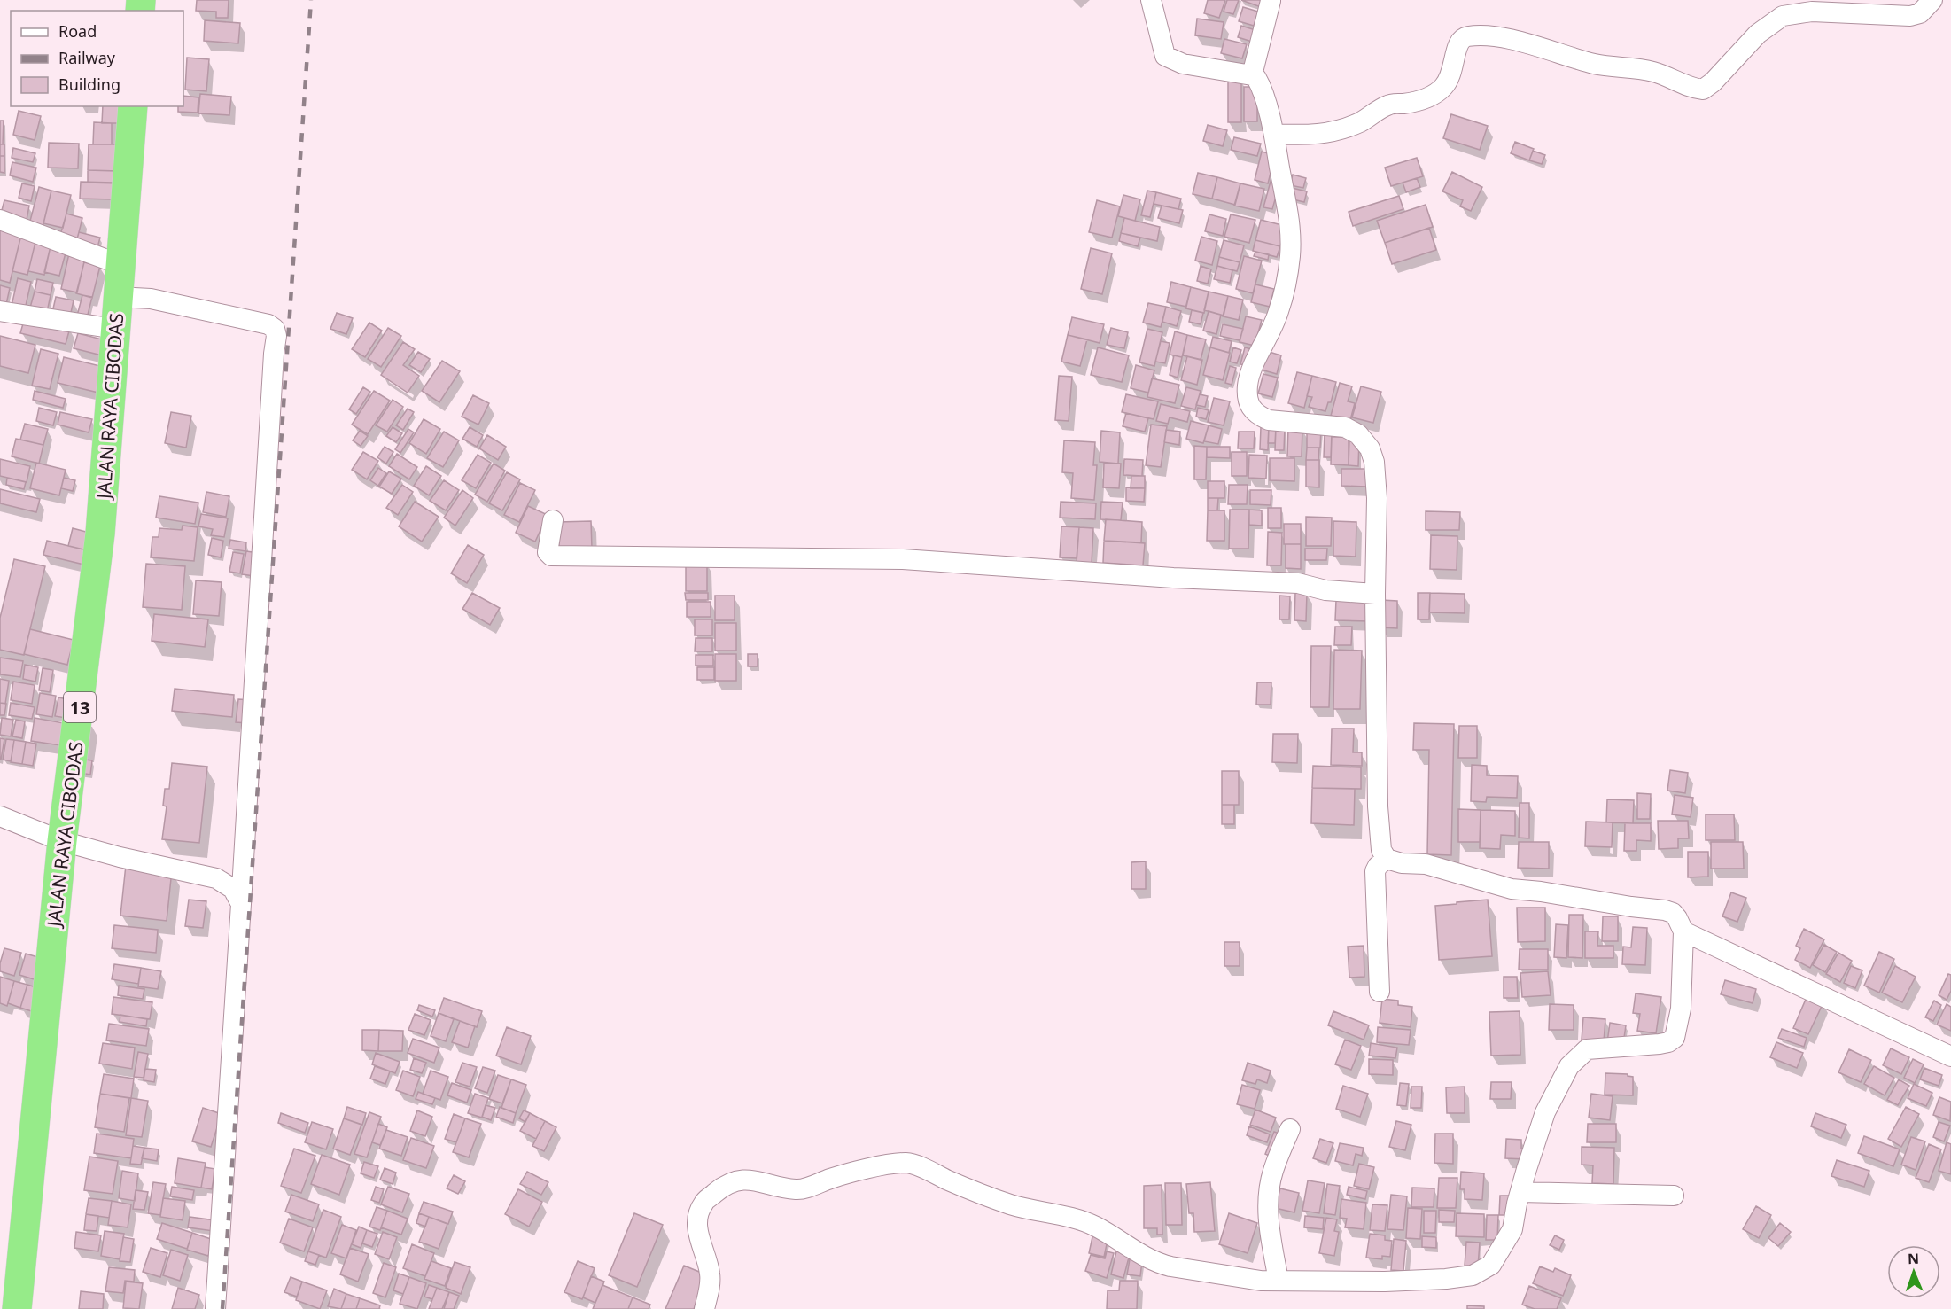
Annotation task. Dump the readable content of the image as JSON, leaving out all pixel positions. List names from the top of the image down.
{
  "streets": {
    "highway": ["JALAN RAYA CIBODAS", "13"]
  },
  "legend": ["Road", "Railway", "Building"],
  "north": "top"
}
